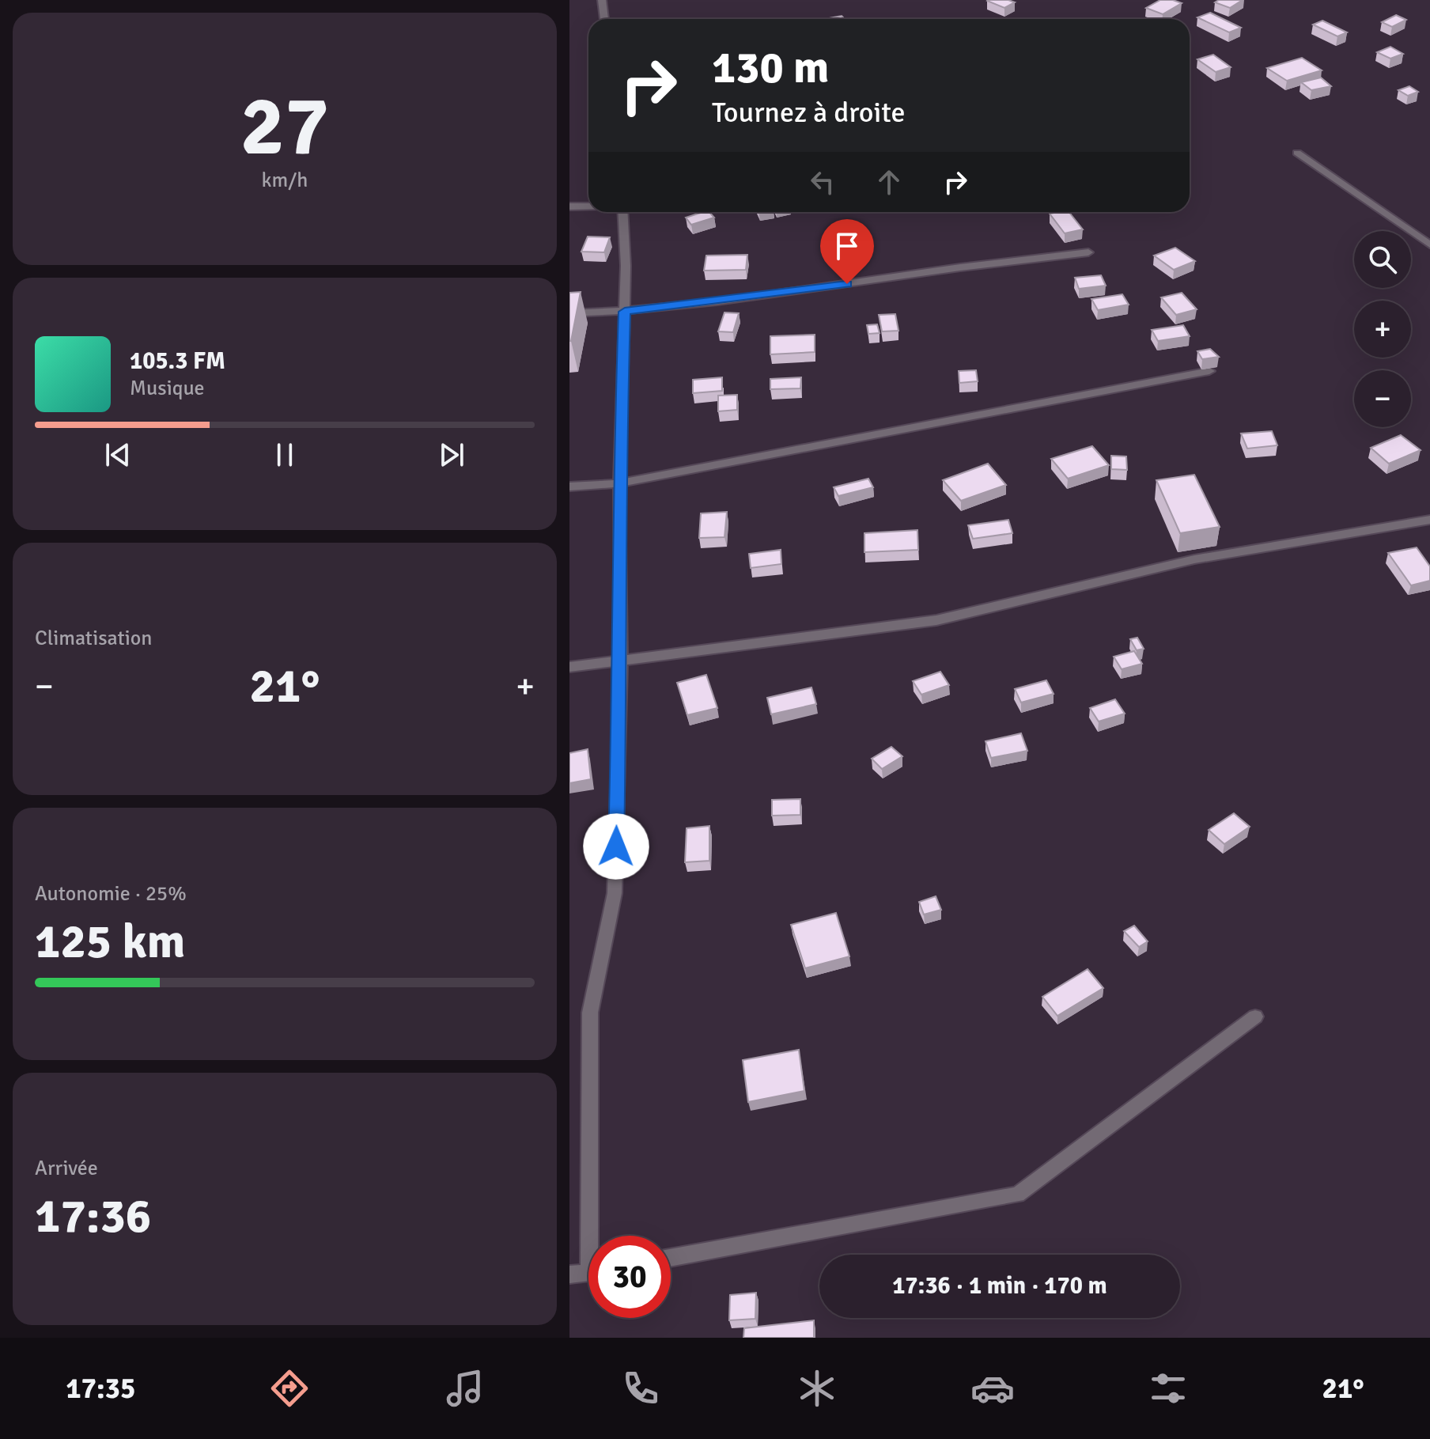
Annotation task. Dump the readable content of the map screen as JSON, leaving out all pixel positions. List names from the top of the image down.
{
  "page": {
    "tile": [
      ["27", "km/h"],
      "Climatisation",
      ["Autonomie · 25%", "125 km"],
      ["Arrivée", "17:36"]
    ],
    "turn": ["130 m", "Tournez à droite"],
    "map_buttons": ["+", "−"],
    "song": ["105.3 FM", "Musique"],
    "heat": ["−", "21°", "+"],
    "limit": "30",
    "trip": "17:36 · 1 min · 170 m",
    "tabs": ["17:35", "21°"]
  }
}
